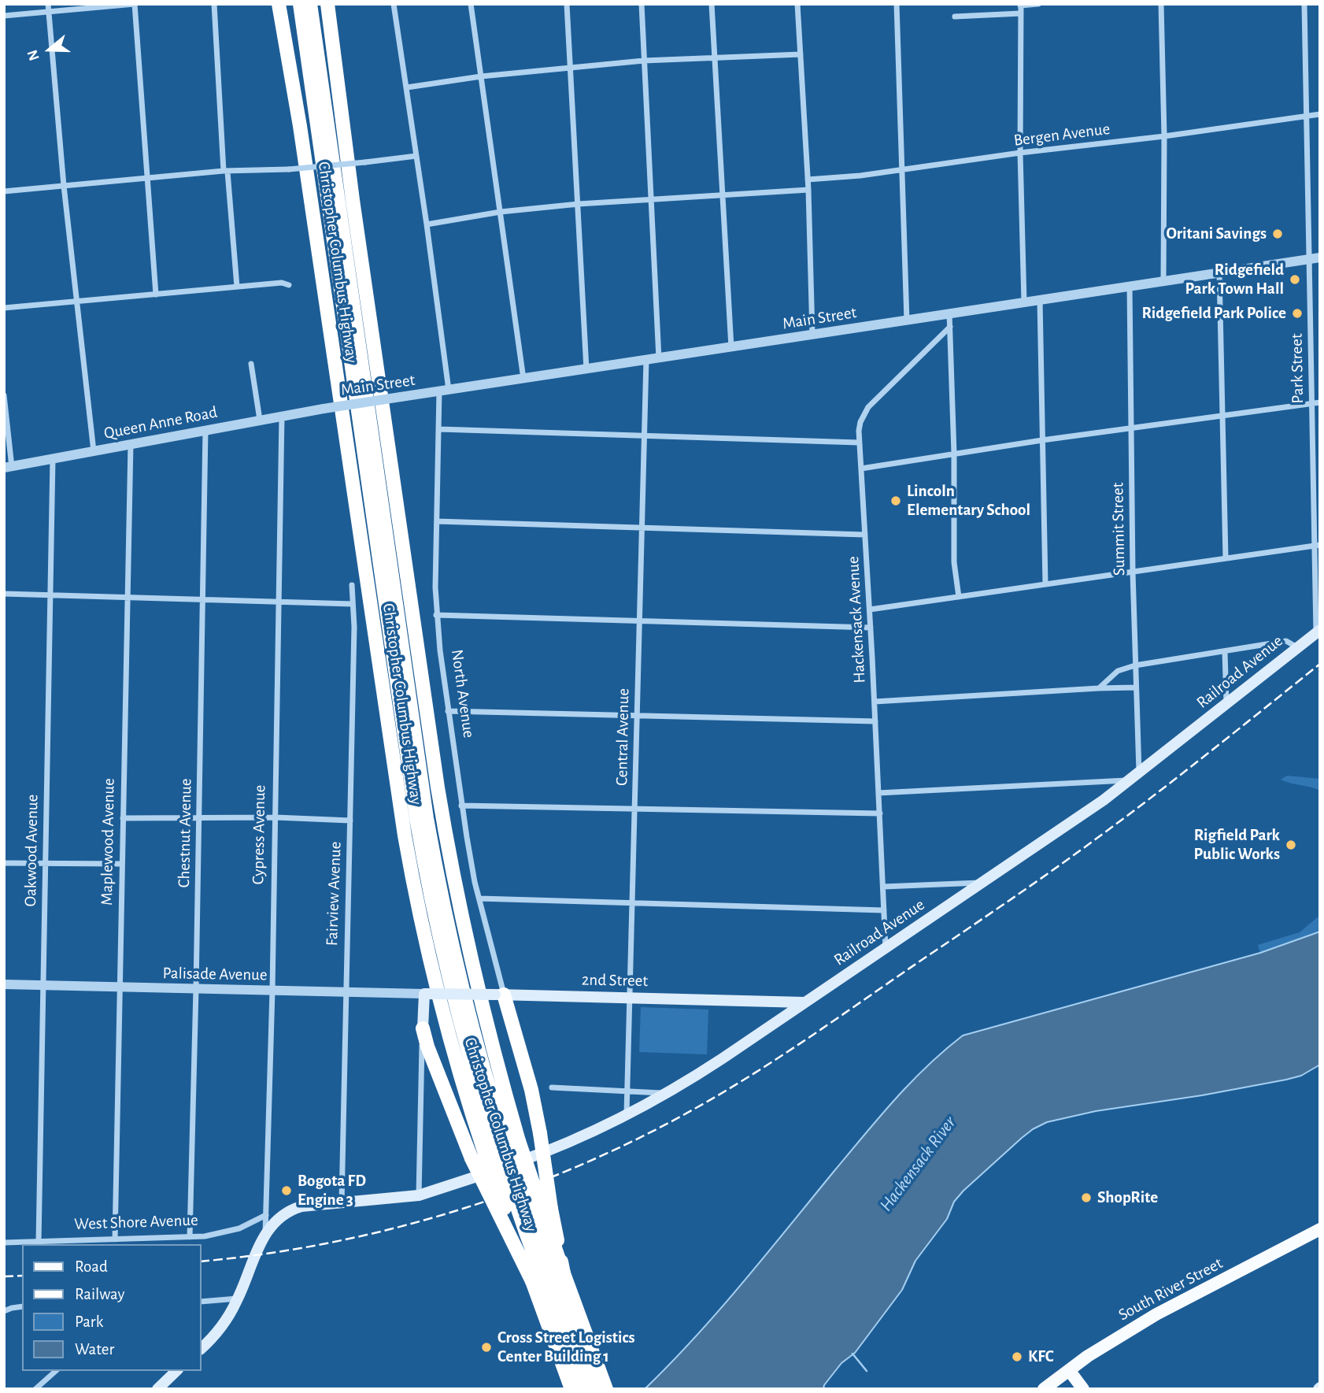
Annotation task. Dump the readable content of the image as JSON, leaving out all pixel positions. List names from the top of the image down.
{
  "streets": {
    "highway": ["Christopher Columbus Highway"],
    "main road": [
      "Railroad Avenue",
      "Cypress Avenue",
      "2nd Street",
      "South River Street"
    ],
    "street": [
      "Bergen Avenue",
      "Main Street",
      "Park Street",
      "Queen Anne Road",
      "Summit Street",
      "Hackensack Avenue",
      "North Avenue",
      "Central Avenue",
      "Chestnut Avenue",
      "Maplewood Avenue",
      "Oakwood Avenue",
      "Fairview Avenue",
      "Palisade Avenue",
      "West Shore Avenue"
    ]
  },
  "crossings": [
    ["Bergen Avenue", "Park Street"],
    ["Main Street", "Park Street"],
    ["Main Street", "Queen Anne Road"],
    ["Main Street", "Summit Street"],
    ["Main Street", "North Avenue"],
    ["Main Street", "Central Avenue"],
    ["Park Street", "Railroad Avenue"],
    ["Queen Anne Road", "Chestnut Avenue"],
    ["Queen Anne Road", "Cypress Avenue"],
    ["Queen Anne Road", "Maplewood Avenue"],
    ["Queen Anne Road", "Oakwood Avenue"],
    ["Summit Street", "Railroad Avenue"],
    ["Hackensack Avenue", "Railroad Avenue"],
    ["Railroad Avenue", "Central Avenue"],
    ["Railroad Avenue", "2nd Street"],
    ["North Avenue", "2nd Street"],
    ["Central Avenue", "2nd Street"],
    ["Chestnut Avenue", "Palisade Avenue"],
    ["Chestnut Avenue", "West Shore Avenue"],
    ["Cypress Avenue", "Palisade Avenue"],
    ["Cypress Avenue", "West Shore Avenue"],
    ["Maplewood Avenue", "Palisade Avenue"],
    ["Maplewood Avenue", "West Shore Avenue"],
    ["Oakwood Avenue", "Palisade Avenue"],
    ["Oakwood Avenue", "West Shore Avenue"],
    ["Fairview Avenue", "Palisade Avenue"],
    ["Palisade Avenue", "2nd Street"]
  ],
  "water": ["Hackensack River"],
  "places": [
    "Oritani Savings",
    "Ridgefield Park Town Hall",
    "Ridgefield Park Police",
    "Lincoln Elementary School",
    "Rigfield Park Public Works",
    "Bogota FD Engine 3",
    "ShopRite",
    "Cross Street Logistics Center Building 1",
    "KFC"
  ],
  "legend": [
    "Road",
    "Railway",
    "Park",
    "Water"
  ],
  "north": "left"
}
